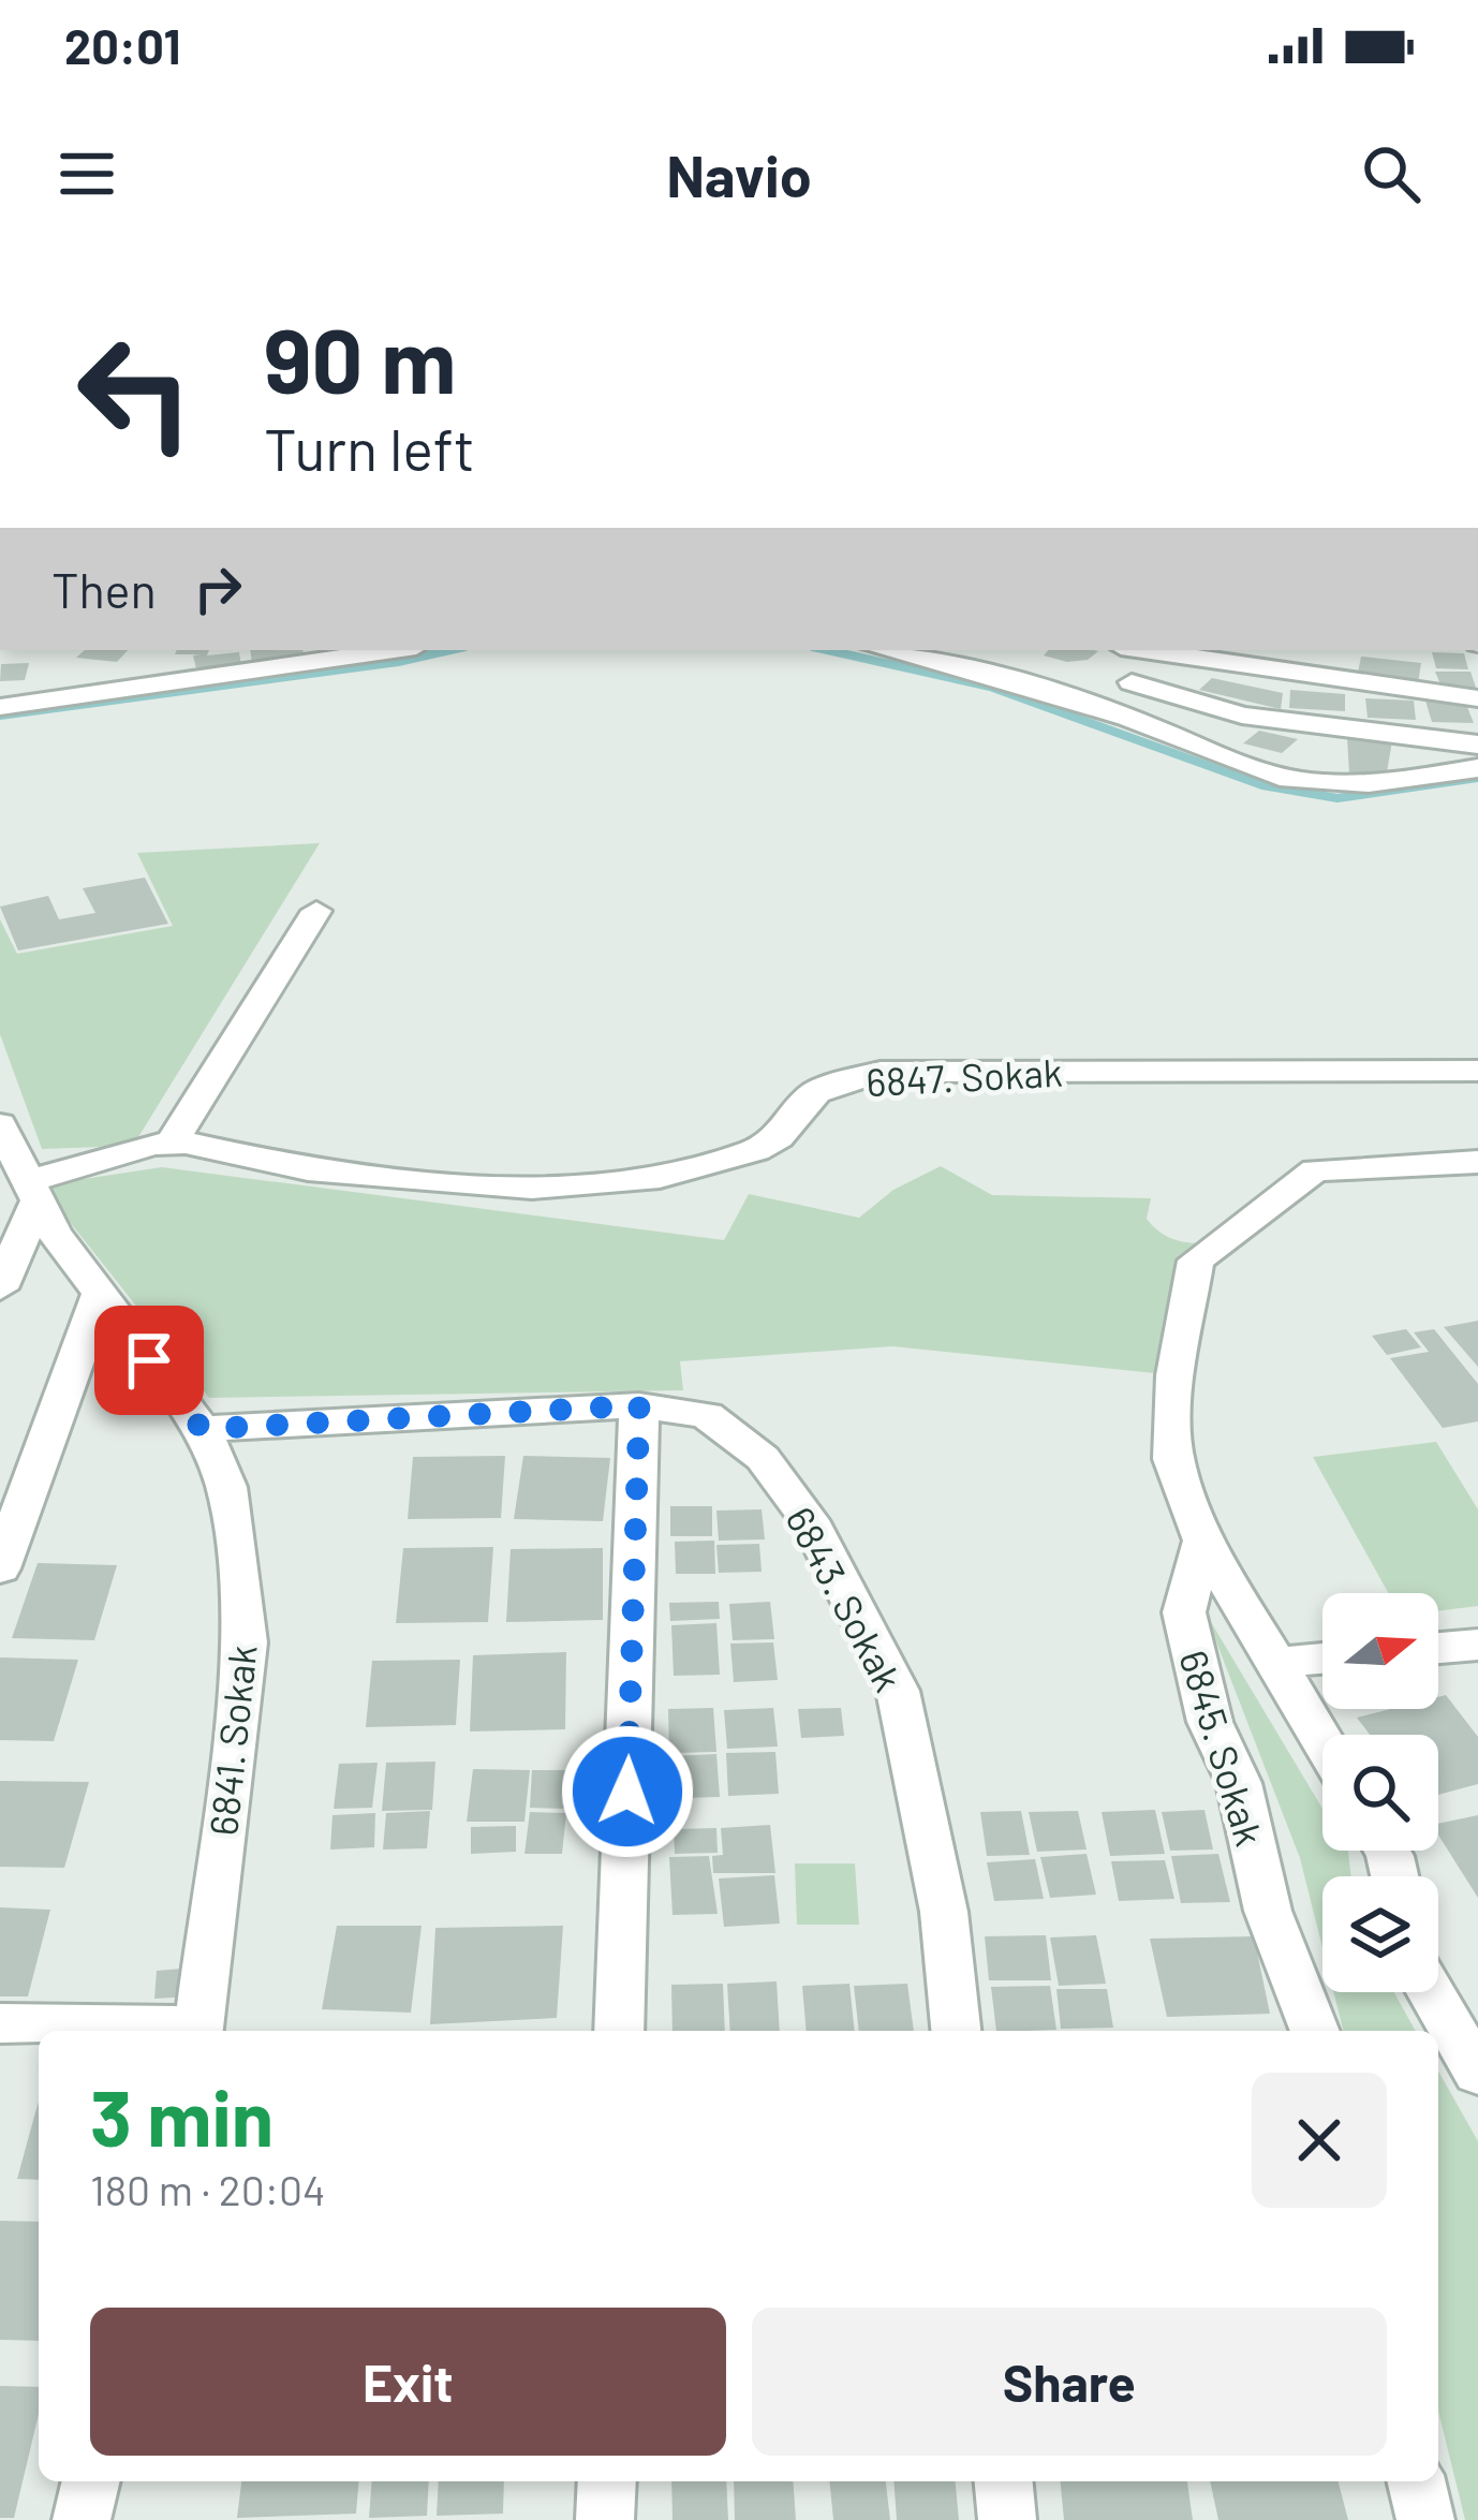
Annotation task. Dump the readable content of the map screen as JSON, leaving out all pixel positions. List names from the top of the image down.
{
  "streets": {
    "street": [
      "6847. Sokak",
      "6843. Sokak",
      "6841. Sokak",
      "6845. Sokak"
    ]
  },
  "crossings": [
    ["6847. Sokak", "6841. Sokak"],
    ["6843. Sokak", "6841. Sokak"]
  ],
  "north": "right",
  "page": {
    "status": "20:01",
    "header": "Navio",
    "turn": ["90 m", "Turn left"],
    "then": "Then",
    "heading": ["3 min", "180 m · 20:04"],
    "buttons": ["Exit", "Share"]
  }
}
